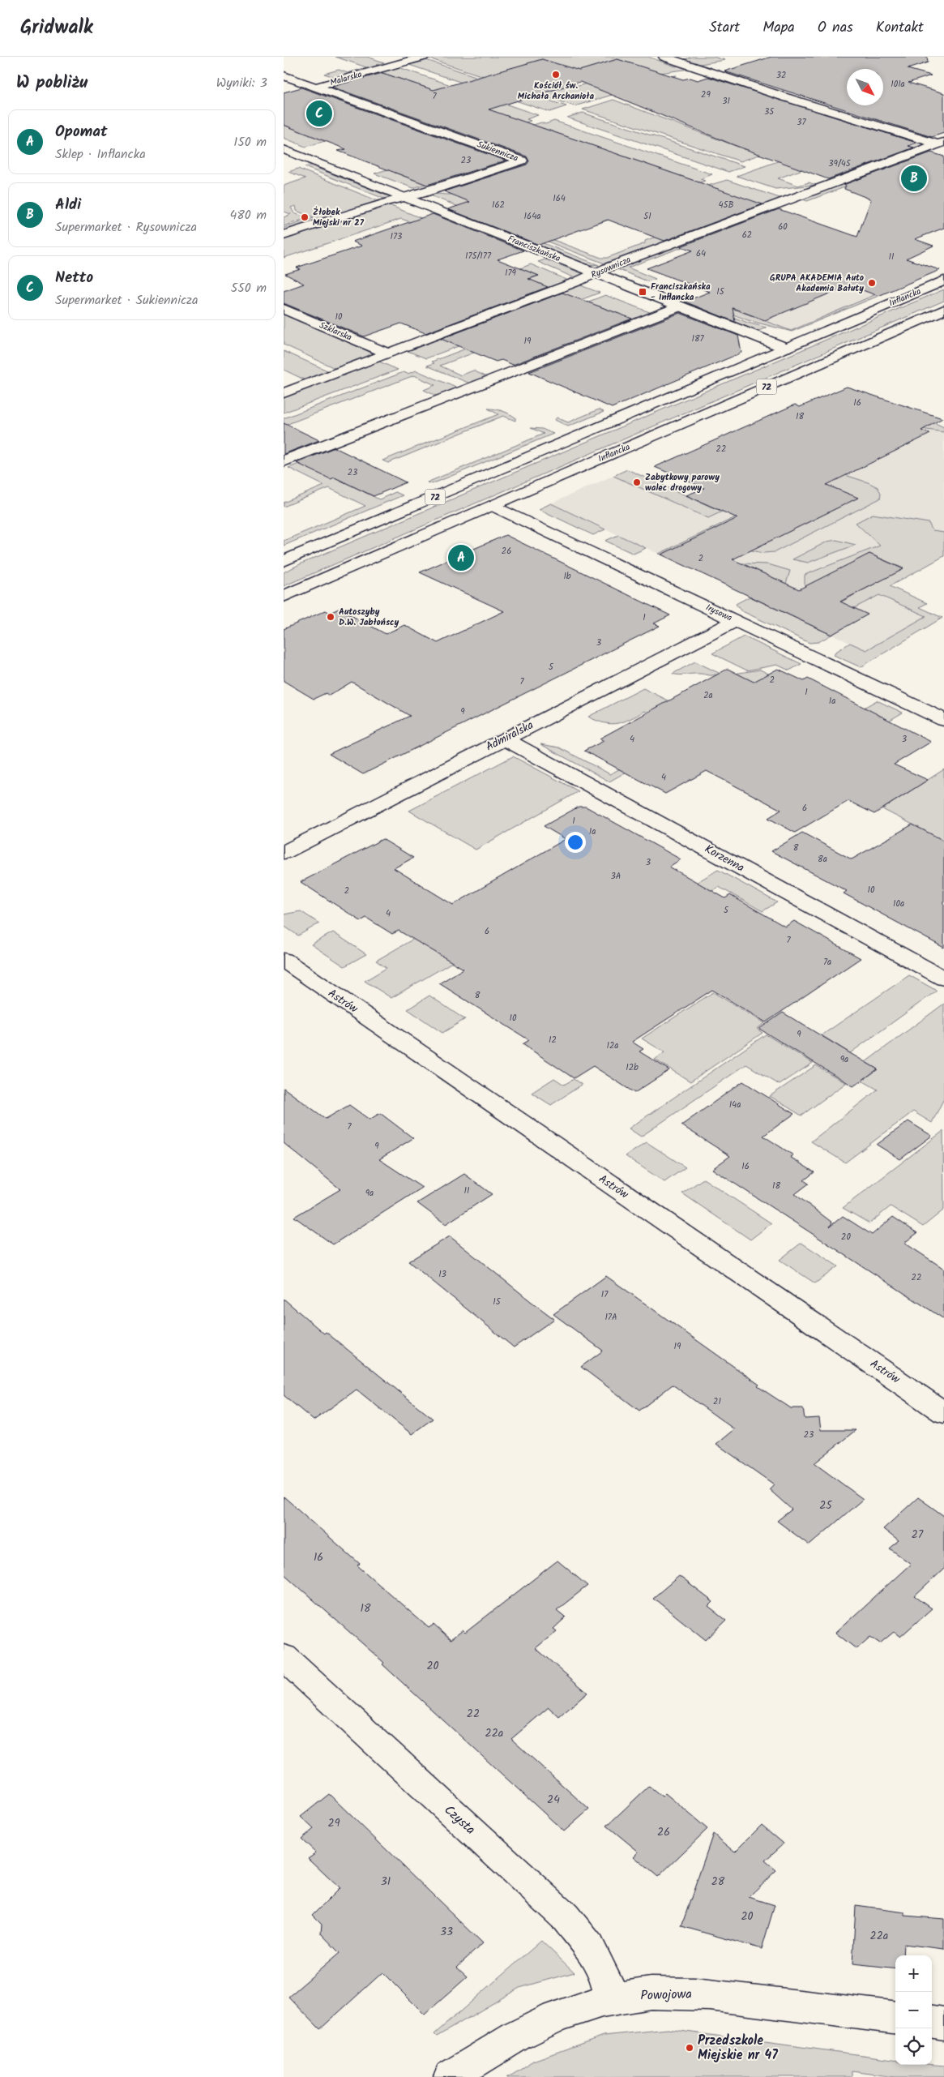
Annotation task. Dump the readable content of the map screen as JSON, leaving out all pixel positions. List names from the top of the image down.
{
  "streets": {
    "street": [
      "Malarska",
      "Sukiennicza",
      "Franciszkańska",
      "Rysownicza",
      "Inflancka",
      "Szklarska",
      "72",
      "Irysowa",
      "Admiralska",
      "Korzenna",
      "Astrów",
      "Czysta",
      "Powojowa"
    ]
  },
  "crossings": [
    ["Malarska", "Sukiennicza"],
    ["Sukiennicza", "Franciszkańska"],
    ["Franciszkańska", "Rysownicza"],
    ["Franciszkańska", "Inflancka"],
    ["Rysownicza", "Szklarska"],
    ["Inflancka", "Irysowa"],
    ["Irysowa", "Admiralska"],
    ["Admiralska", "Korzenna"],
    ["Czysta", "Powojowa"]
  ],
  "places": {
    "other": [
      "Kościół św. Michała Archanioła",
      "Żłobek Miejski nr 27",
      "GRUPA AKADEMIA Auto Akademia Bałuty",
      "Zabytkowy parowy walec drogowy",
      "Autoszyby D.W. Jabłońscy",
      "Przedszkole Miejskie nr 47"
    ],
    "transit": ["Franciszkańska - Inflancka"]
  },
  "house_numbers": [
    "32",
    "101a",
    "29",
    "7",
    "31",
    "35",
    "37",
    "23",
    "39/45",
    "164",
    "162",
    "45B",
    "164a",
    "51",
    "60",
    "62",
    "173",
    "64",
    "175/177",
    "11",
    "179",
    "15",
    "10",
    "187",
    "19",
    "16",
    "18",
    "22",
    "23",
    "26",
    "2",
    "1b",
    "1",
    "3",
    "5",
    "2",
    "7",
    "1",
    "2a",
    "1a",
    "9",
    "4",
    "3",
    "4",
    "6",
    "1",
    "1a",
    "8",
    "8a",
    "3",
    "3A",
    "10",
    "2",
    "10a",
    "5",
    "4",
    "6",
    "7",
    "7a",
    "8",
    "10",
    "9",
    "12",
    "12a",
    "9a",
    "12b",
    "14a",
    "7",
    "9",
    "16",
    "18",
    "11",
    "9a",
    "20",
    "13",
    "22",
    "17",
    "15",
    "17A",
    "19",
    "21",
    "23",
    "25",
    "27",
    "16",
    "18",
    "20",
    "22",
    "22a",
    "24",
    "29",
    "26",
    "31",
    "28",
    "20",
    "33",
    "22a"
  ],
  "north": "bottom right",
  "page": {
    "header": "Gridwalk",
    "nav": [
      "Start",
      "Mapa",
      "O nas",
      "Kontakt"
    ],
    "heading": ["W pobliżu", "Wyniki: 3"],
    "pins": ["C", "B", "A"],
    "list": [
      {
        "mark": "A",
        "name": "Opomat",
        "note": "Sklep · Inflancka",
        "value": "150 m"
      },
      {
        "mark": "B",
        "name": "Aldi",
        "note": "Supermarket · Rysownicza",
        "value": "480 m"
      },
      {
        "mark": "C",
        "name": "Netto",
        "note": "Supermarket · Sukiennicza",
        "value": "550 m"
      }
    ],
    "map_buttons": ["+", "−"]
  }
}
